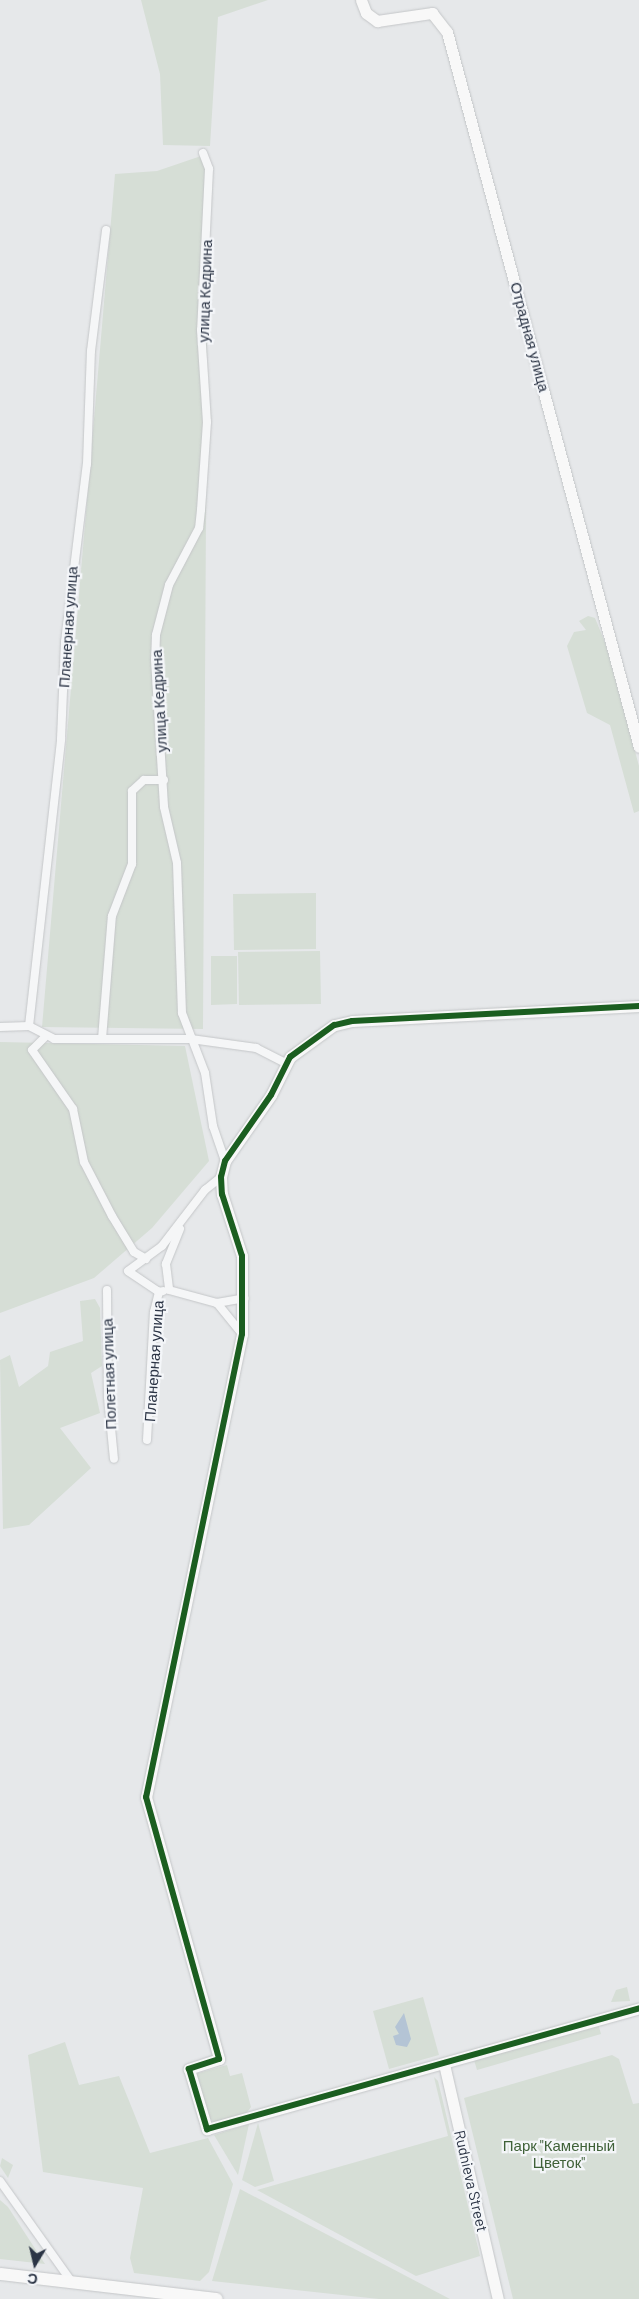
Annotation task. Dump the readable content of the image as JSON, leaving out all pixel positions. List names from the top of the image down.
{
  "streets": {
    "street": [
      "улица Кедрина",
      "Отрадная улица",
      "Планерная улица",
      "Полетная улица",
      "Rudnieva Street"
    ]
  },
  "parks": ["Парк \"Каменный Цветок\""],
  "north": "bottom"
}
